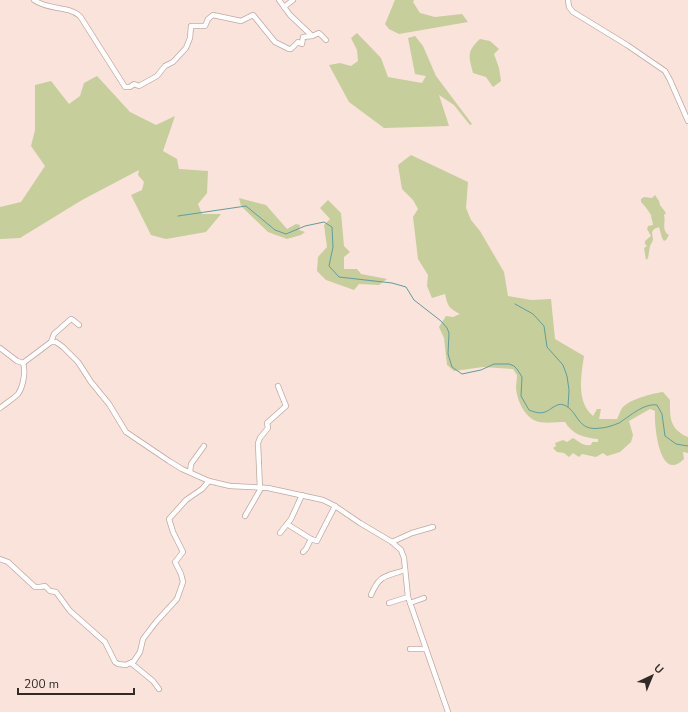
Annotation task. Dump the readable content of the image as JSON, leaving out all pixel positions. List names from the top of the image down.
{
  "scale_bar": "200 m",
  "north": "top right"
}
